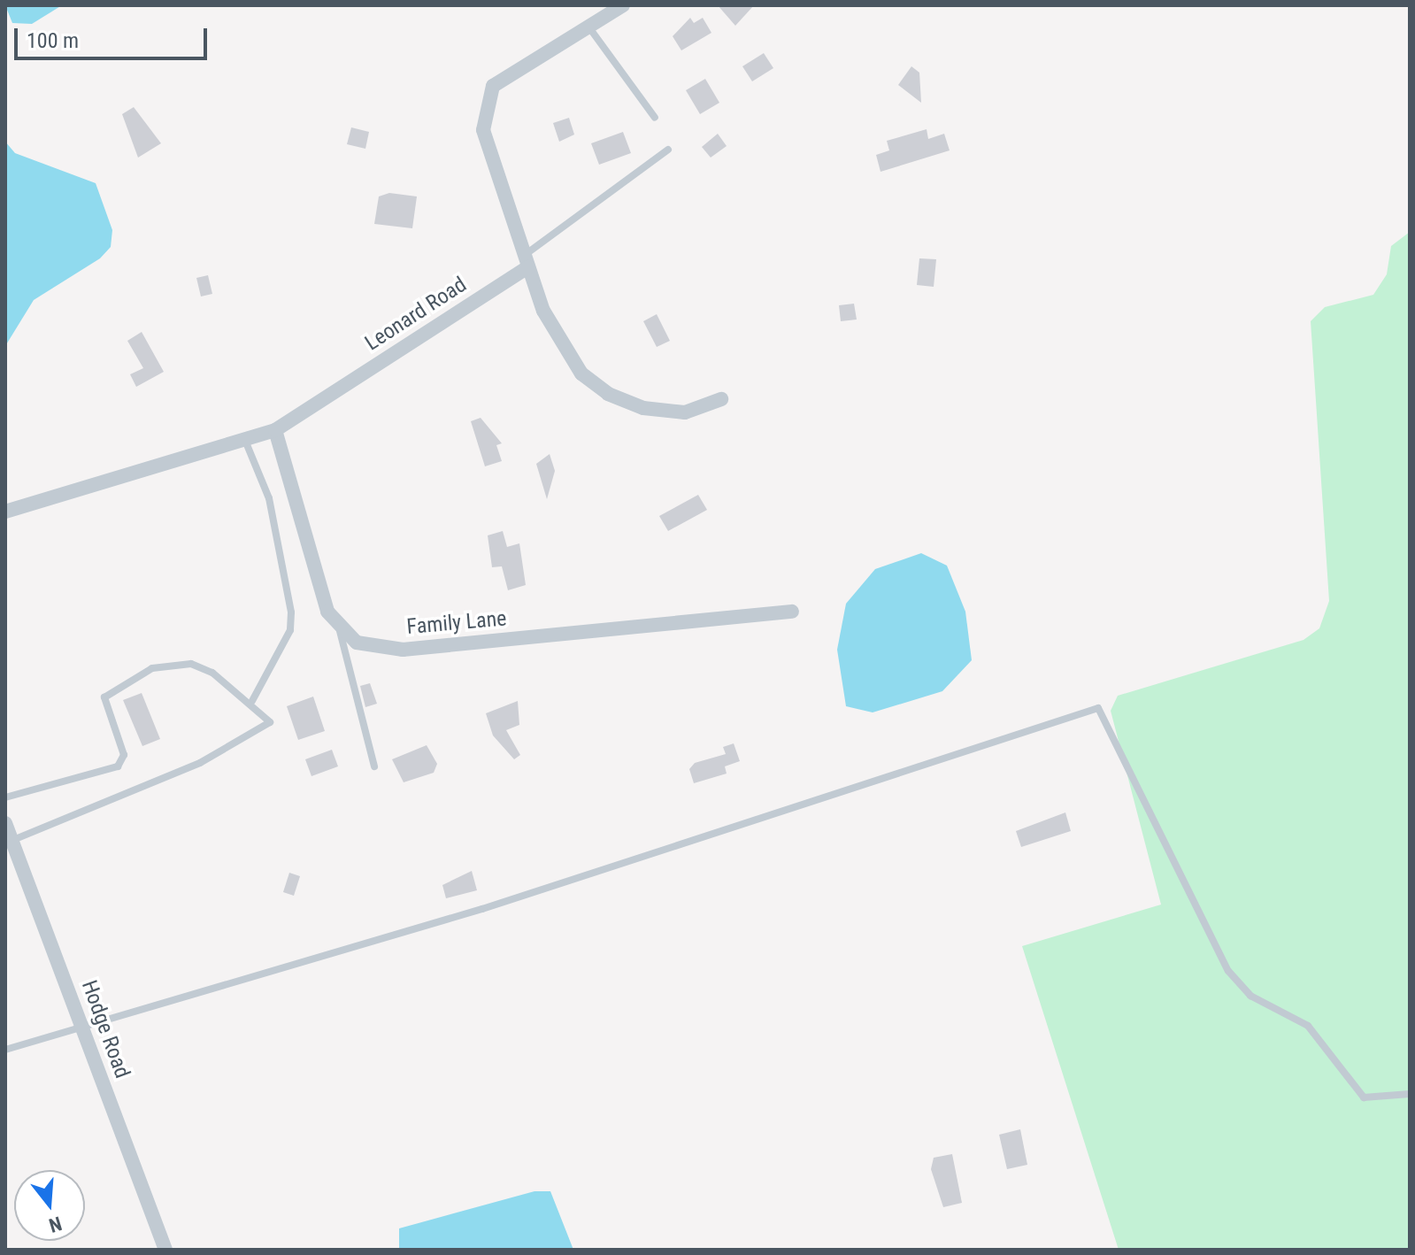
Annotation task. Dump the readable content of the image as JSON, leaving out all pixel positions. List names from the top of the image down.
{
  "streets": {
    "street": ["Leonard Road", "Family Lane", "Hodge Road"]
  },
  "scale_bar": "100 m",
  "north": "bottom"
}
